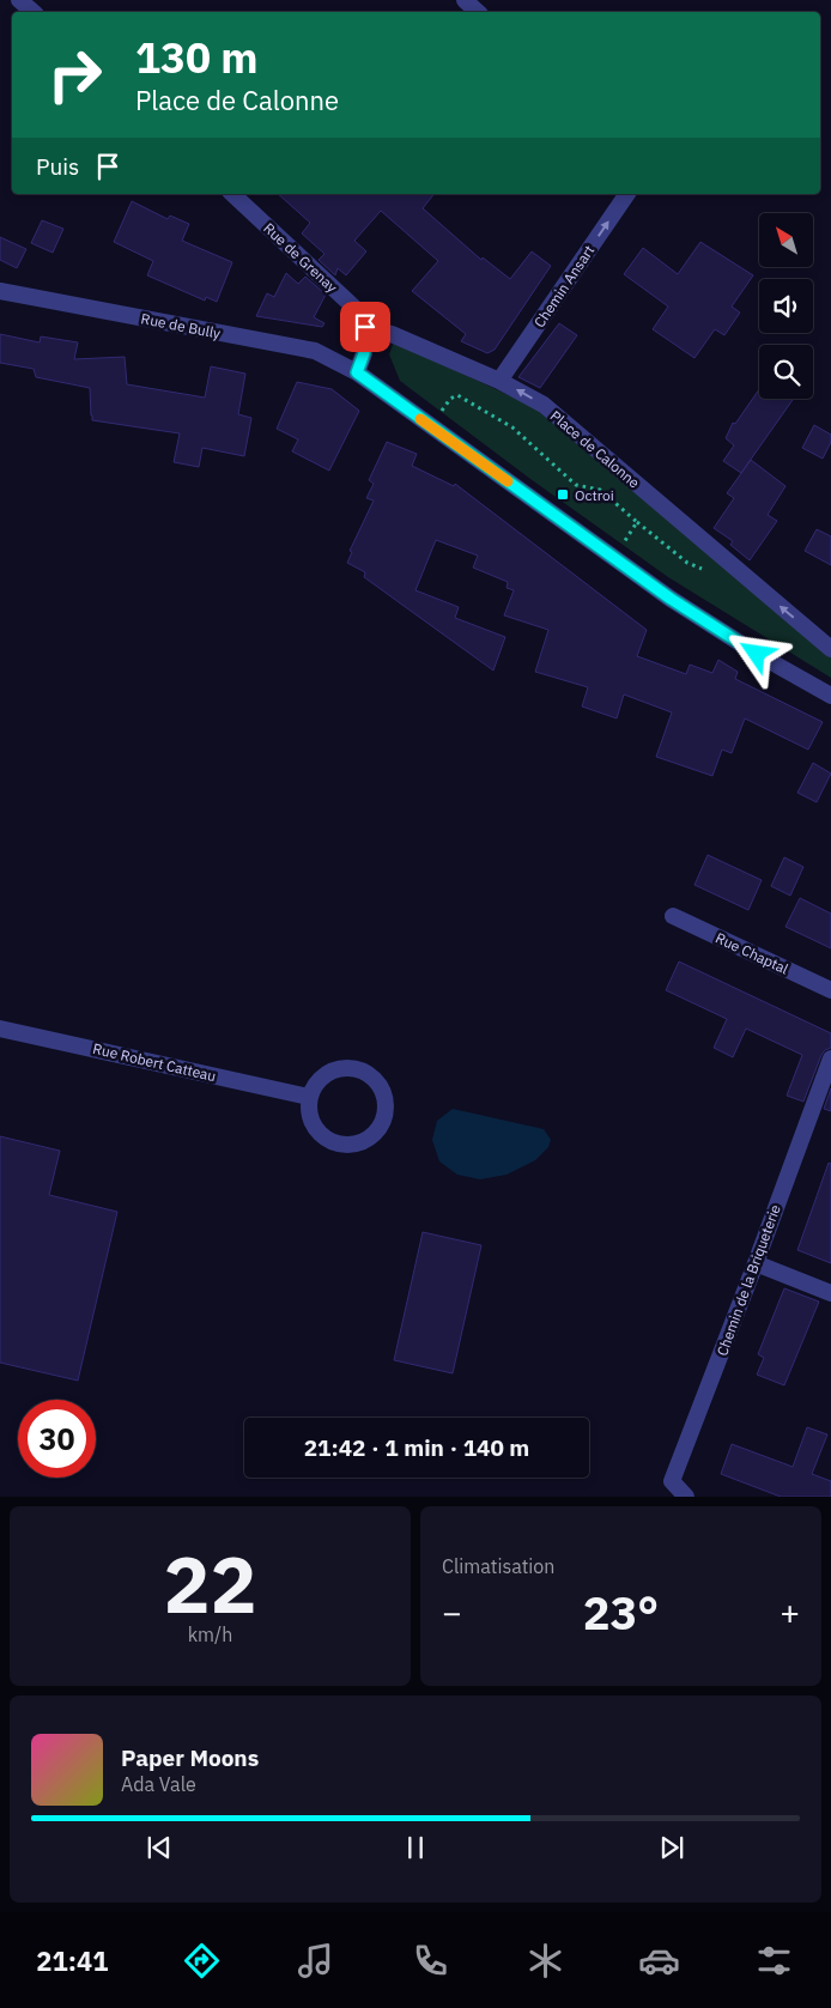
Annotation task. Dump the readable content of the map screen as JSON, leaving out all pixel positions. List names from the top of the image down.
{
  "streets": {
    "street": [
      "Rue de Grenay",
      "Chemin Ansart",
      "Rue de Bully",
      "Place de Calonne",
      "Rue Chaptal",
      "Rue Robert Catteau",
      "Chemin de la Briqueterie"
    ]
  },
  "crossings": [
    ["Rue de Grenay", "Place de Calonne"],
    ["Chemin Ansart", "Place de Calonne"]
  ],
  "one_way": ["Chemin Ansart", "Place de Calonne"],
  "places": {
    "transit": ["Octroi"]
  },
  "north": "top left",
  "page": {
    "turn": ["130 m", "Place de Calonne"],
    "then": "Puis",
    "limit": "30",
    "trip": "21:42 · 1 min · 140 m",
    "tile": [
      ["22", "km/h"],
      "Climatisation"
    ],
    "heat": ["−", "23°", "+"],
    "song": ["Paper Moons", "Ada Vale"],
    "tabs": "21:41"
  }
}
